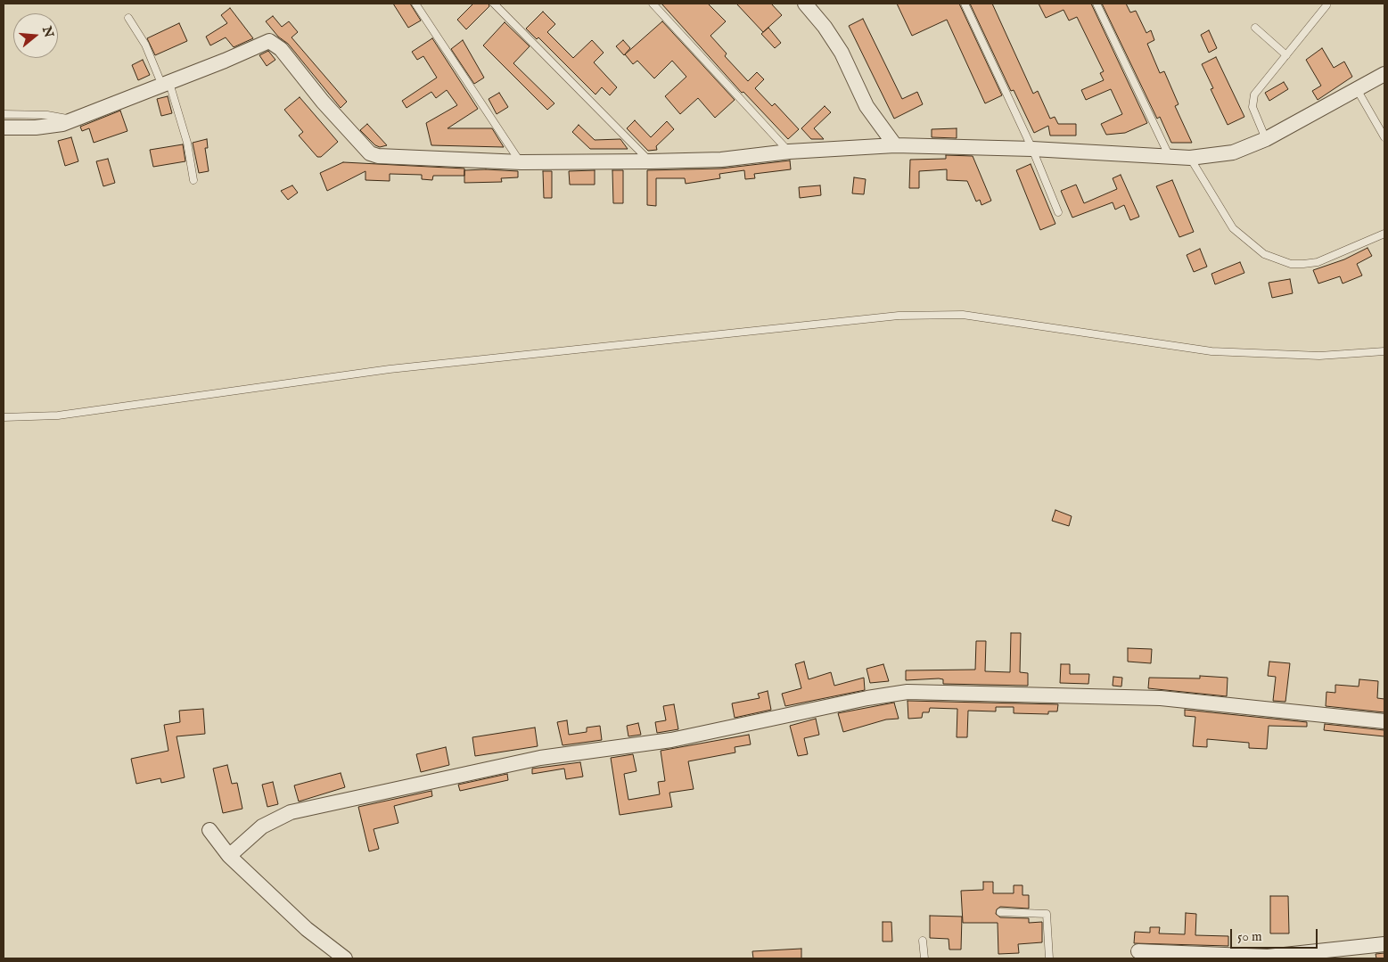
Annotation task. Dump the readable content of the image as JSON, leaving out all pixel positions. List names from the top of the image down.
{
  "scale_bar": "50 m",
  "north": "right"
}
